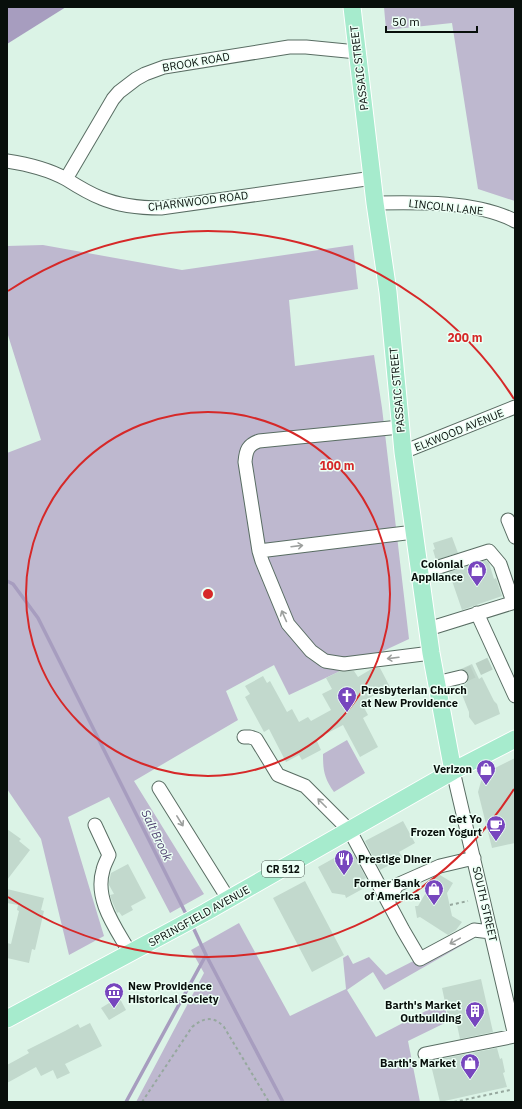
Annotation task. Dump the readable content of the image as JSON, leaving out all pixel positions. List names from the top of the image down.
{
  "streets": {
    "main road": ["PASSAIC STREET", "CR 512", "SPRINGFIELD AVENUE"],
    "street": [
      "BROOK ROAD",
      "CHARNWOOD ROAD",
      "LINCOLN LANE",
      "ELKWOOD AVENUE",
      "SOUTH STREET"
    ]
  },
  "crossings": [
    ["BROOK ROAD", "PASSAIC STREET"],
    ["BROOK ROAD", "CHARNWOOD ROAD"],
    ["PASSAIC STREET", "CHARNWOOD ROAD"],
    ["PASSAIC STREET", "LINCOLN LANE"],
    ["PASSAIC STREET", "ELKWOOD AVENUE"],
    ["PASSAIC STREET", "SOUTH STREET"],
    ["PASSAIC STREET", "SPRINGFIELD AVENUE"],
    ["SOUTH STREET", "SPRINGFIELD AVENUE"]
  ],
  "water": ["Salt Brook"],
  "places": {
    "shop": [
      "Colonial Appliance",
      "Verizon",
      "Former Bank of America",
      "Barth's Market"
    ],
    "church": ["Presbyterian Church at New Providence"],
    "cafe": ["Get Yo Frozen Yogurt"],
    "restaurant": ["Prestige Diner"],
    "museum": ["New Providence Historical Society"],
    "building": ["Barth's Market Outbuilding"]
  },
  "scale_bar": "50 m",
  "rings": ["200 m", "100 m"]
}
